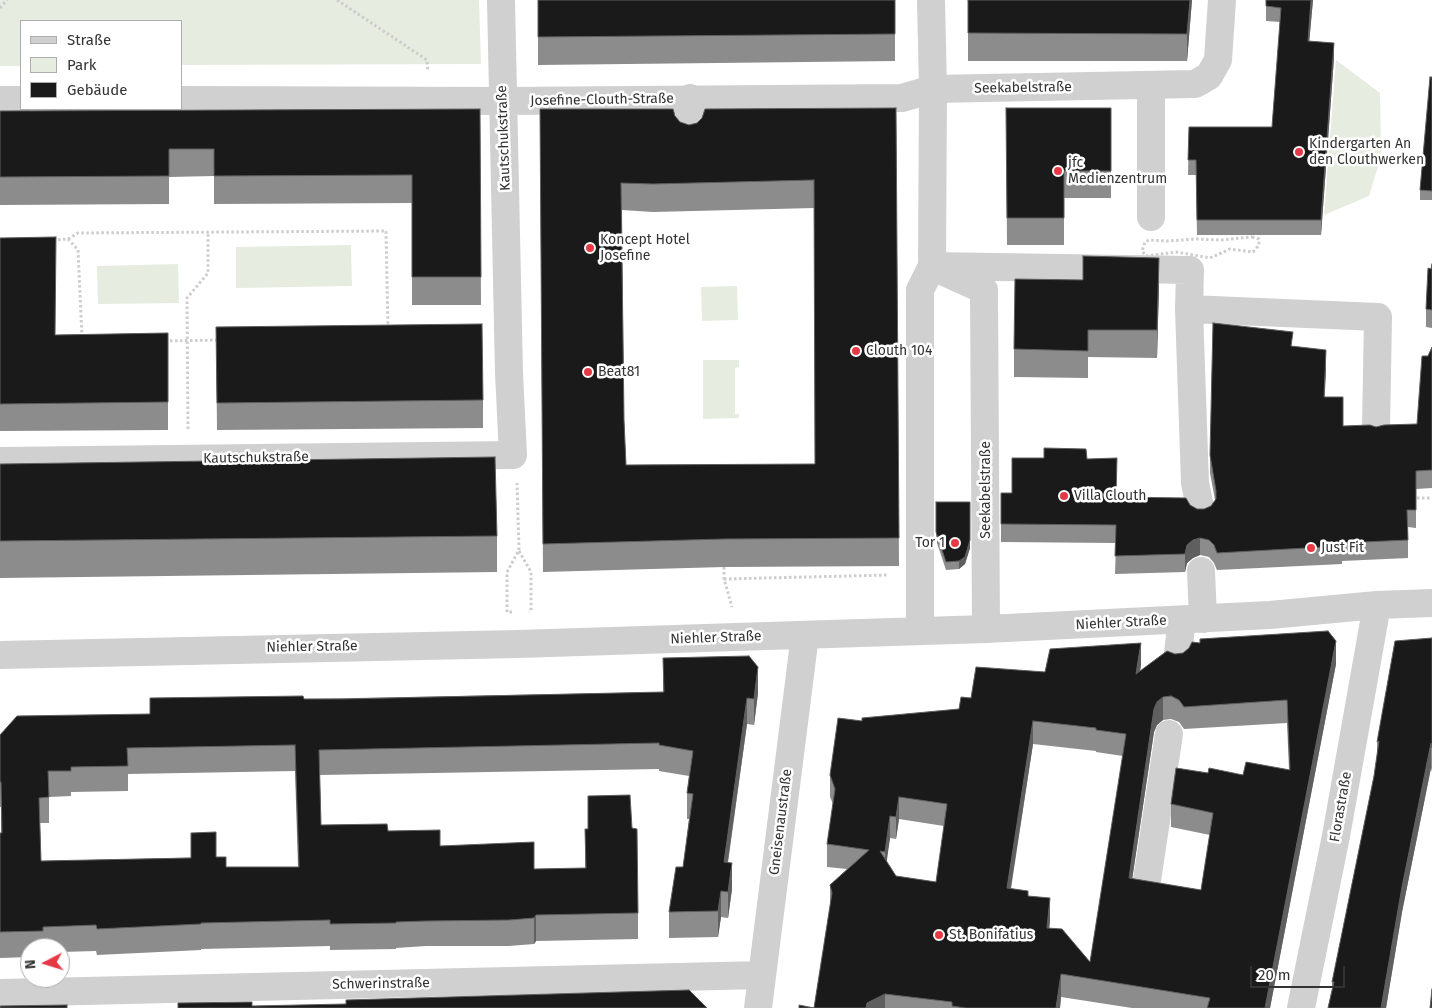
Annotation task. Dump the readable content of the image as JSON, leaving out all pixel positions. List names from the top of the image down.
{
  "streets": {
    "street": [
      "Seekabelstraße",
      "Josefine-Clouth-Straße",
      "Kautschukstraße",
      "Niehler Straße",
      "Florastraße",
      "Gneisenaustraße",
      "Schwerinstraße"
    ]
  },
  "crossings": [
    ["Seekabelstraße", "Josefine-Clouth-Straße"],
    ["Seekabelstraße", "Niehler Straße"],
    ["Josefine-Clouth-Straße", "Kautschukstraße"],
    ["Niehler Straße", "Florastraße"],
    ["Niehler Straße", "Gneisenaustraße"],
    ["Gneisenaustraße", "Schwerinstraße"]
  ],
  "places": [
    "Kindergarten An den Clouthwerken",
    "jfc Medienzentrum",
    "Koncept Hotel Josefine",
    "Clouth 104",
    "Beat81",
    "Villa Clouth",
    "Tor 1",
    "Just Fit",
    "St. Bonifatius"
  ],
  "legend": ["Straße", "Park", "Gebäude"],
  "scale_bar": "20 m",
  "north": "left"
}
